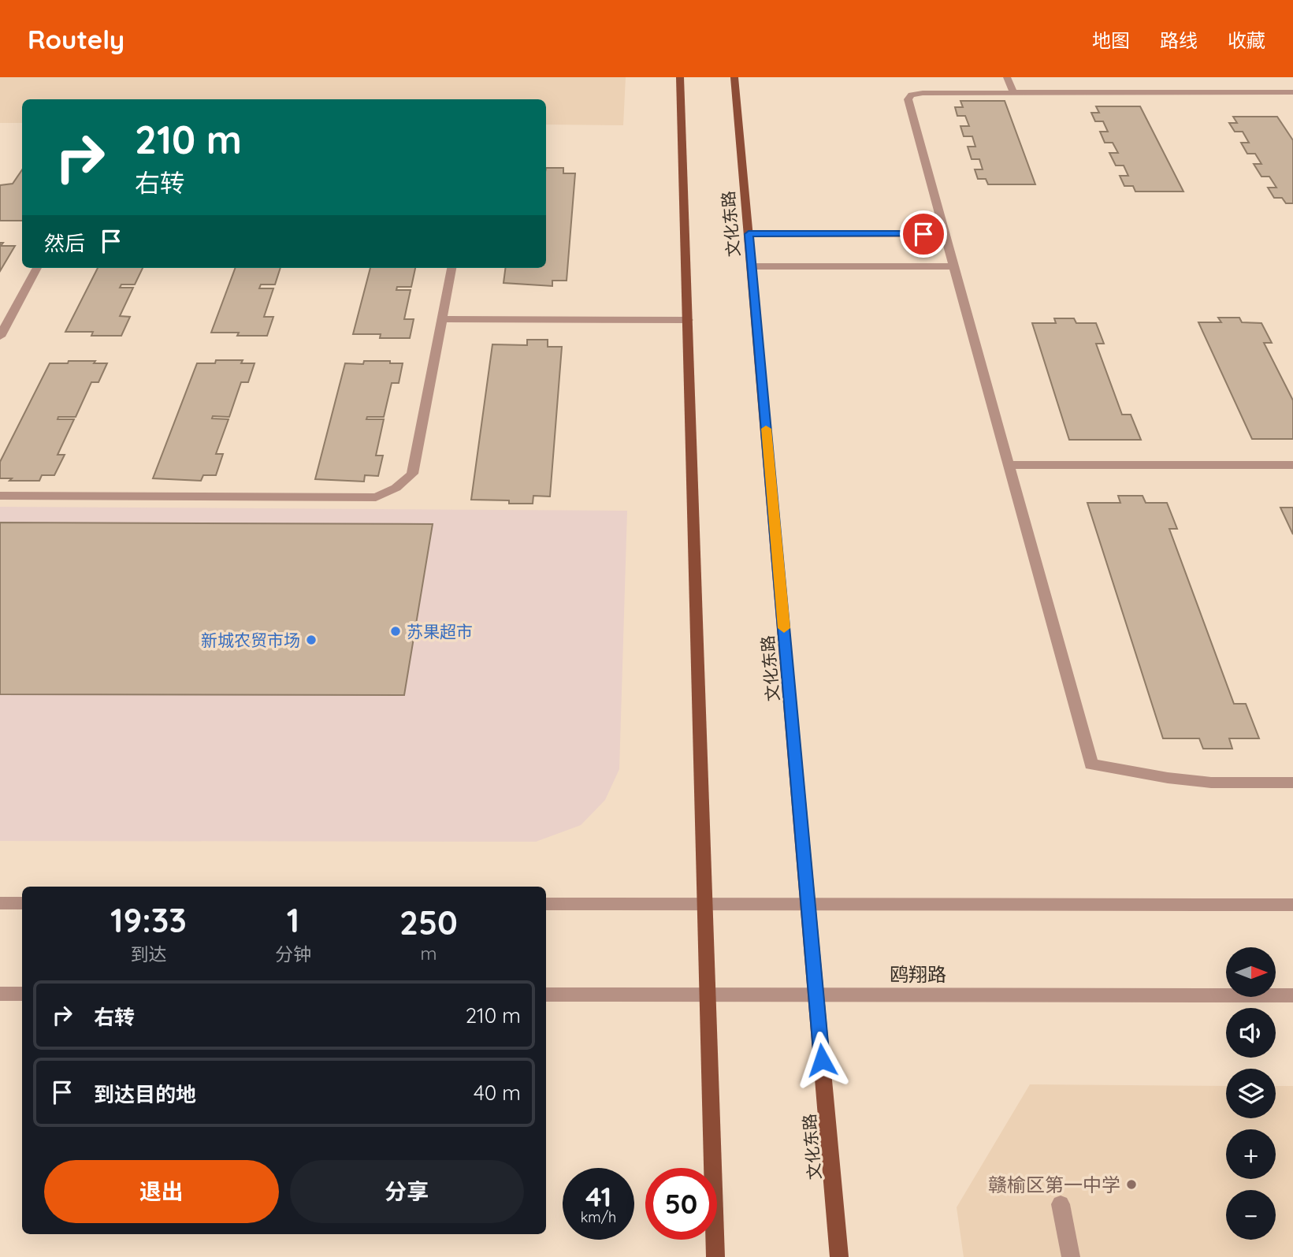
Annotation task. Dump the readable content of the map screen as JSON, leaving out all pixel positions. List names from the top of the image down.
{
  "streets": {
    "main road": ["文化东路"],
    "street": ["鸥翔路"]
  },
  "crossings": [
    ["文化东路", "鸥翔路"]
  ],
  "places": ["苏果超市", "新城农贸市场", "赣榆区第一中学"],
  "north": "right",
  "page": {
    "header": "Routely",
    "nav": ["地图", "路线", "收藏"],
    "turn": ["210 m", "右转"],
    "then": "然后",
    "eta": [
      "19:33",
      "到达",
      "1",
      "分钟",
      "250",
      "m"
    ],
    "map_buttons": ["+", "−"],
    "list": [
      {
        "name": "右转",
        "value": "210 m"
      },
      {
        "name": "到达目的地",
        "value": "40 m"
      }
    ],
    "buttons": ["退出", "分享"],
    "speed": "41 km/h",
    "limit": "50"
  }
}
